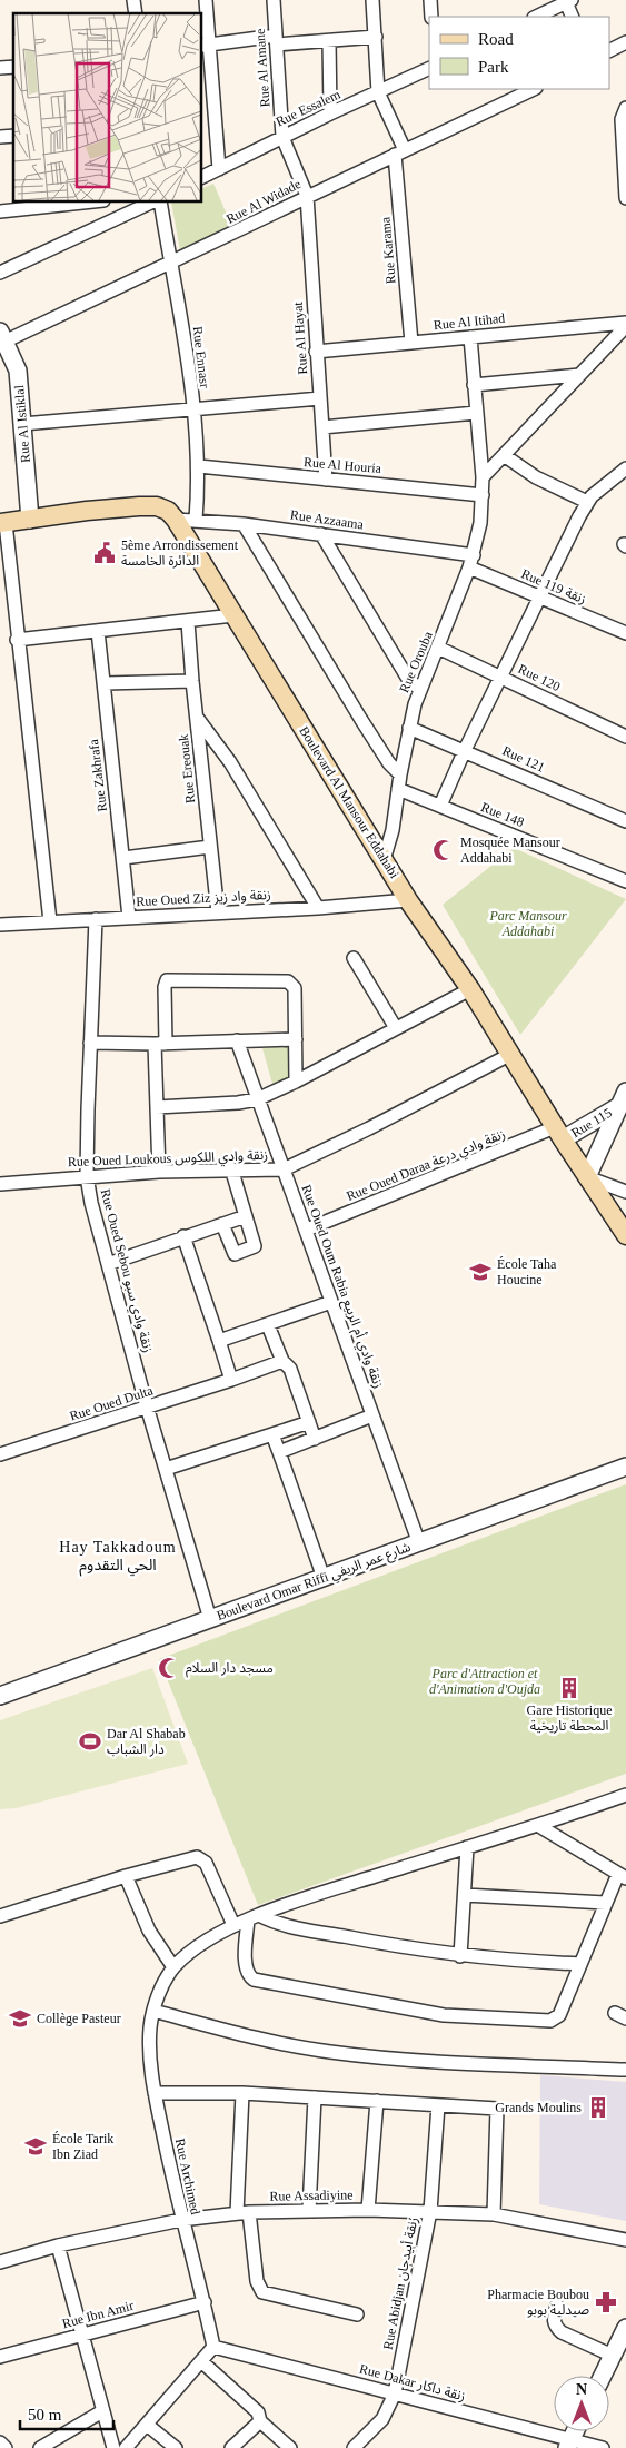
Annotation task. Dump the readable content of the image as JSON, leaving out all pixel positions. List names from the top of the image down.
{
  "streets": {
    "main road": ["Boulevard Al Mansour Eddahabi"],
    "street": [
      "Rue Al Amane",
      "Rue Essalem",
      "Rue Al Widade",
      "Rue Karama",
      "Rue Al Itihad",
      "Rue Al Hayat",
      "Rue Ennasr",
      "Rue Al Istiklal",
      "Rue Al Houria",
      "Rue Azzaama",
      "Rue 119 زنقة",
      "Rue Orouba",
      "Rue 120",
      "Rue 121",
      "Rue Ereouak",
      "Rue Zakhrafa",
      "Rue 148",
      "Rue Oued Ziz زنقة واد زيز",
      "Rue 115",
      "Rue Oued Loukous زنقة وادي اللكوس",
      "Rue Oued Daraa زنقة وادي درعة",
      "Rue Oued Sebou زنقة وادي سبو",
      "Rue Oued Oum Rabia زنقة وادي أم الربيع",
      "Rue Oued Dulta",
      "Boulevard Omar Riffi شارع عمر الريفي",
      "Rue Archimed",
      "Rue Assadiyine",
      "Rue Abidjan زنقة أبيدجان",
      "Rue Ibn Amir",
      "Rue Dakar زنقة داكار"
    ]
  },
  "crossings": [
    ["Rue Al Amane", "Rue Essalem"],
    ["Rue Al Amane", "Rue Al Widade"],
    ["Rue Al Amane", "Rue Al Hayat"],
    ["Rue Al Widade", "Rue Karama"],
    ["Rue Al Widade", "Rue Al Hayat"],
    ["Rue Al Widade", "Rue Ennasr"],
    ["Rue Al Widade", "Rue Al Istiklal"],
    ["Rue Karama", "Rue Al Itihad"],
    ["Rue Al Itihad", "Rue Al Hayat"],
    ["Rue Al Itihad", "Rue Orouba"],
    ["Rue Al Hayat", "Rue Al Houria"],
    ["Rue Ennasr", "Rue Al Houria"],
    ["Rue Ennasr", "Rue Azzaama"],
    ["Rue Al Istiklal", "Boulevard Al Mansour Eddahabi"],
    ["Rue Al Houria", "Rue Orouba"],
    ["Rue Azzaama", "Rue Orouba"],
    ["Rue Azzaama", "Boulevard Al Mansour Eddahabi"],
    ["Rue 119 زنقة", "Rue Orouba"],
    ["Rue Orouba", "Rue 120"],
    ["Rue Orouba", "Rue 121"],
    ["Rue Orouba", "Boulevard Al Mansour Eddahabi"],
    ["Rue Orouba", "Rue 148"],
    ["Rue Ereouak", "Rue Oued Ziz زنقة واد زيز"],
    ["Rue Zakhrafa", "Rue Oued Ziz زنقة واد زيز"],
    ["Boulevard Al Mansour Eddahabi", "Rue Oued Ziz زنقة واد زيز"],
    ["Boulevard Al Mansour Eddahabi", "Rue 115"],
    ["Boulevard Al Mansour Eddahabi", "Rue Oued Loukous زنقة وادي اللكوس"],
    ["Boulevard Al Mansour Eddahabi", "Rue Oued Daraa زنقة وادي درعة"],
    ["Rue Oued Ziz زنقة واد زيز", "Rue Oued Sebou زنقة وادي سبو"],
    ["Rue 115", "Rue Oued Daraa زنقة وادي درعة"],
    ["Rue Oued Loukous زنقة وادي اللكوس", "Rue Oued Sebou زنقة وادي سبو"],
    ["Rue Oued Loukous زنقة وادي اللكوس", "Rue Oued Oum Rabia زنقة وادي أم الربيع"],
    ["Rue Oued Daraa زنقة وادي درعة", "Rue Oued Oum Rabia زنقة وادي أم الربيع"],
    ["Rue Oued Sebou زنقة وادي سبو", "Rue Oued Dulta"],
    ["Rue Oued Sebou زنقة وادي سبو", "Boulevard Omar Riffi شارع عمر الريفي"],
    ["Rue Oued Oum Rabia زنقة وادي أم الربيع", "Boulevard Omar Riffi شارع عمر الريفي"],
    ["Rue Archimed", "Rue Assadiyine"],
    ["Rue Archimed", "Rue Ibn Amir"],
    ["Rue Archimed", "Rue Dakar زنقة داكار"],
    ["Rue Assadiyine", "Rue Abidjan زنقة أبيدجان"],
    ["Rue Abidjan زنقة أبيدجان", "Rue Dakar زنقة داكار"]
  ],
  "districts": ["Hay Takkadoum الحي التقدوم"],
  "parks": ["Parc Mansour Addahabi", "Parc d'Attraction et d'Animation d'Oujda"],
  "places": {
    "public building": ["5ème Arrondissement الدائرة الخامسة"],
    "mosque": ["Mosquée Mansour Addahabi", "مسجد دار السلام"],
    "school or university": ["École Taha Houcine", "Collège Pasteur", "École Tarik Ibn Ziad"],
    "building": ["Gare Historique المحطة تاريخية", "Grands Moulins"],
    "sports": ["Dar Al Shabab دار الشباب"],
    "pharmacy": ["Pharmacie Boubou صيدلية بوبو"]
  },
  "legend": ["Road", "Park"],
  "scale_bar": "50 m",
  "north": "top"
}
